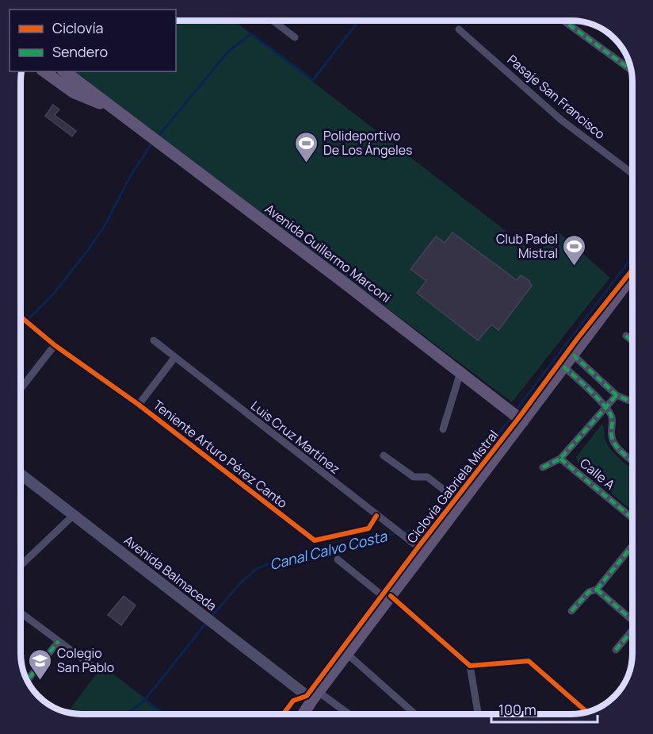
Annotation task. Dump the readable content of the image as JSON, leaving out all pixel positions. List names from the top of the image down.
{
  "streets": {
    "main road": ["Avenida Guillermo Marconi", "Avenida Balmaceda"],
    "street": [
      "Pasaje San Francisco",
      "Luis Cruz Martínez",
      "Teniente Arturo Pérez Canto",
      "Calle A"
    ],
    "cycle path": ["Ciclovía Gabriela Mistral"]
  },
  "crossings": [
    ["Luis Cruz Martínez", "Teniente Arturo Pérez Canto"]
  ],
  "water": ["Canal Calvo Costa"],
  "places": {
    "sports": ["Polideportivo De Los Ángeles", "Club Padel Mistral"],
    "school or university": ["Colegio San Pablo"]
  },
  "legend": ["Ciclovía", "Sendero"],
  "scale_bar": "100 m"
}
